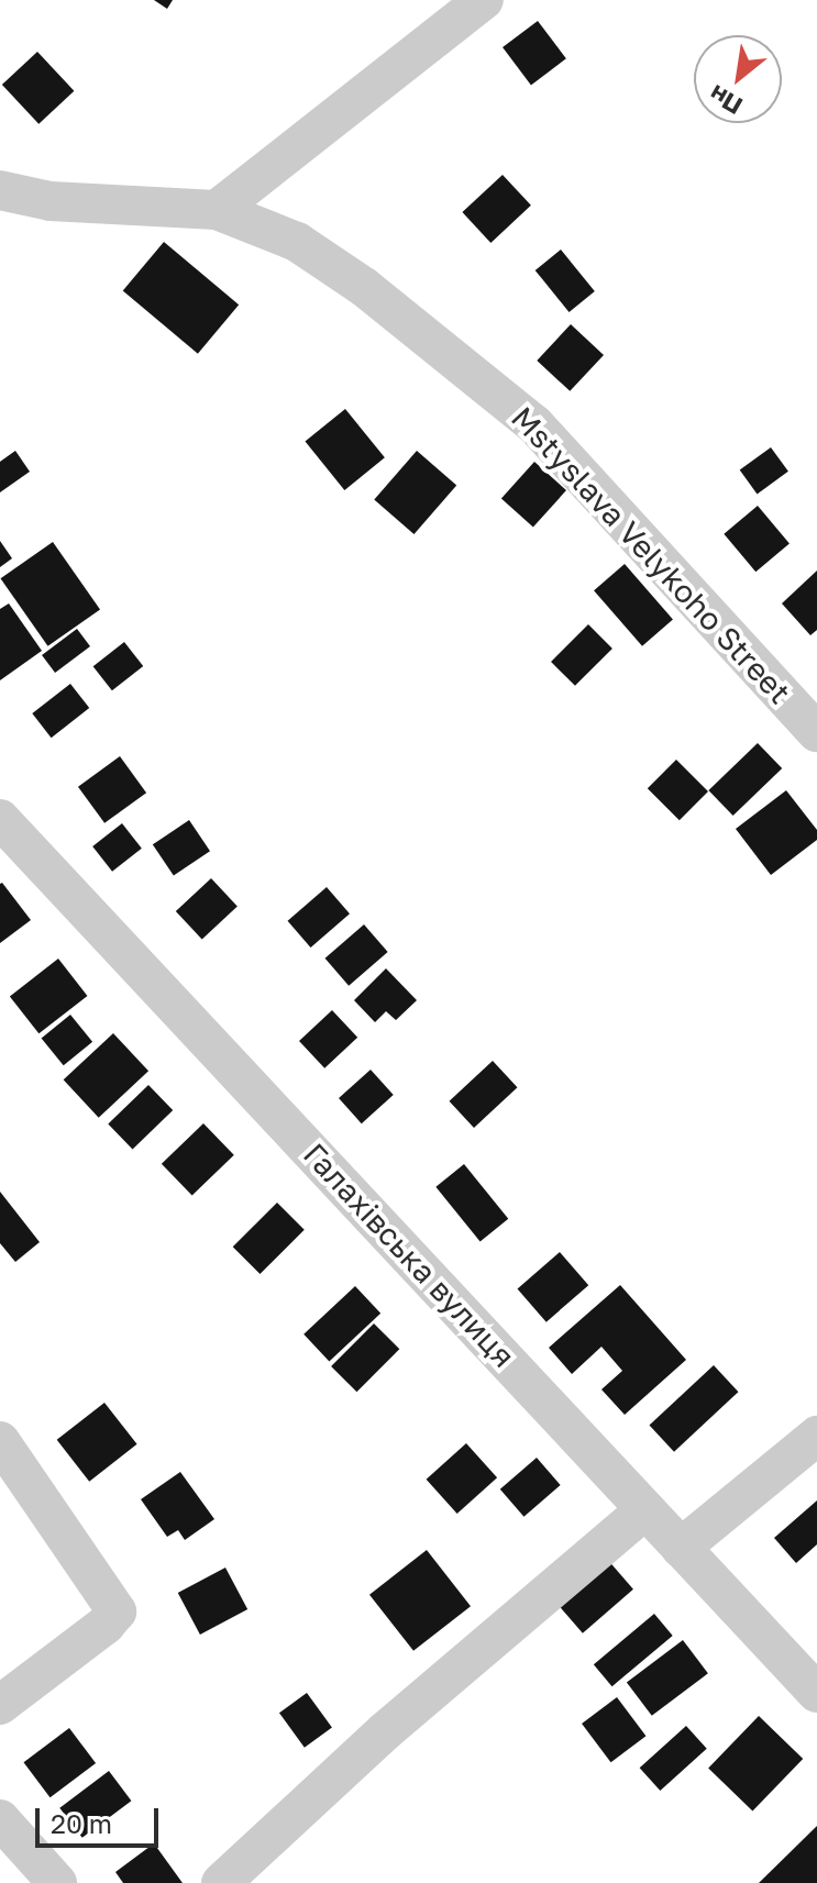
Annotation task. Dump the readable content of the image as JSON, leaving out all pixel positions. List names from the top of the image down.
{
  "streets": {
    "street": ["Mstyslava Velykoho Street", "Галахівська вулиця"]
  },
  "scale_bar": "20 m",
  "north": "bottom left"
}
